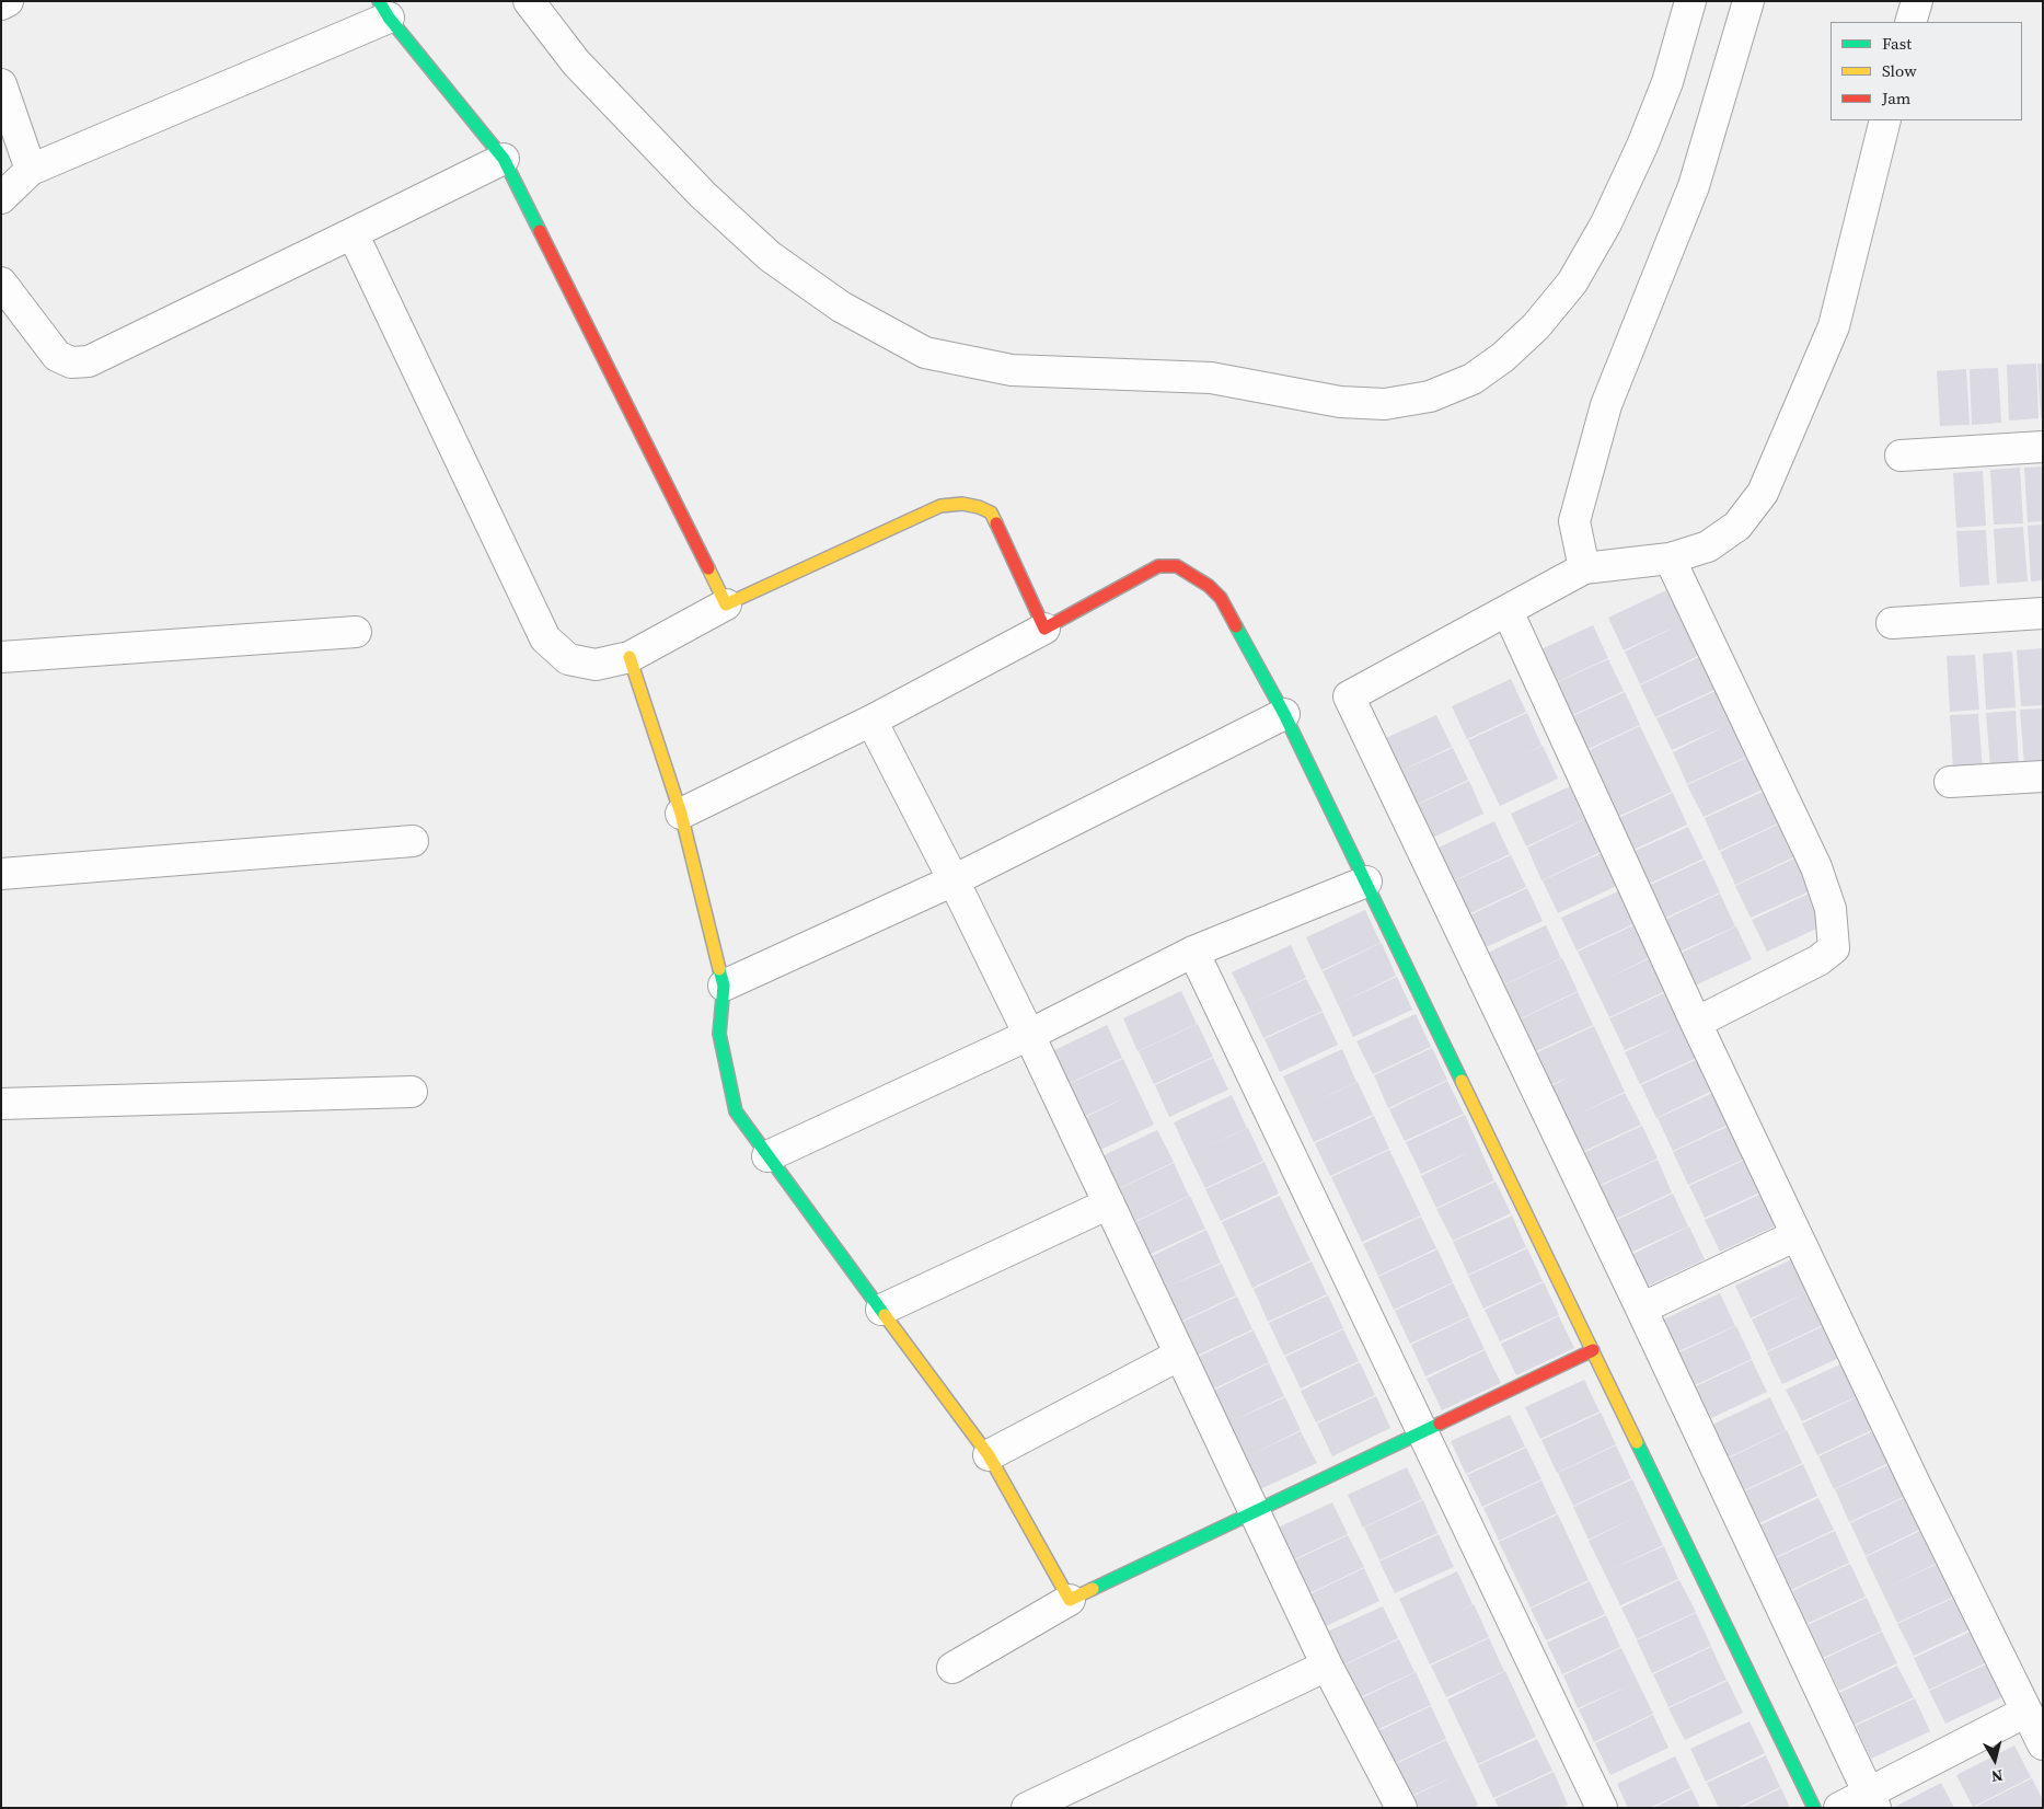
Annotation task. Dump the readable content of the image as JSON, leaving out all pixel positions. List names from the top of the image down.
{
  "legend": ["Fast", "Slow", "Jam"],
  "north": "bottom"
}
